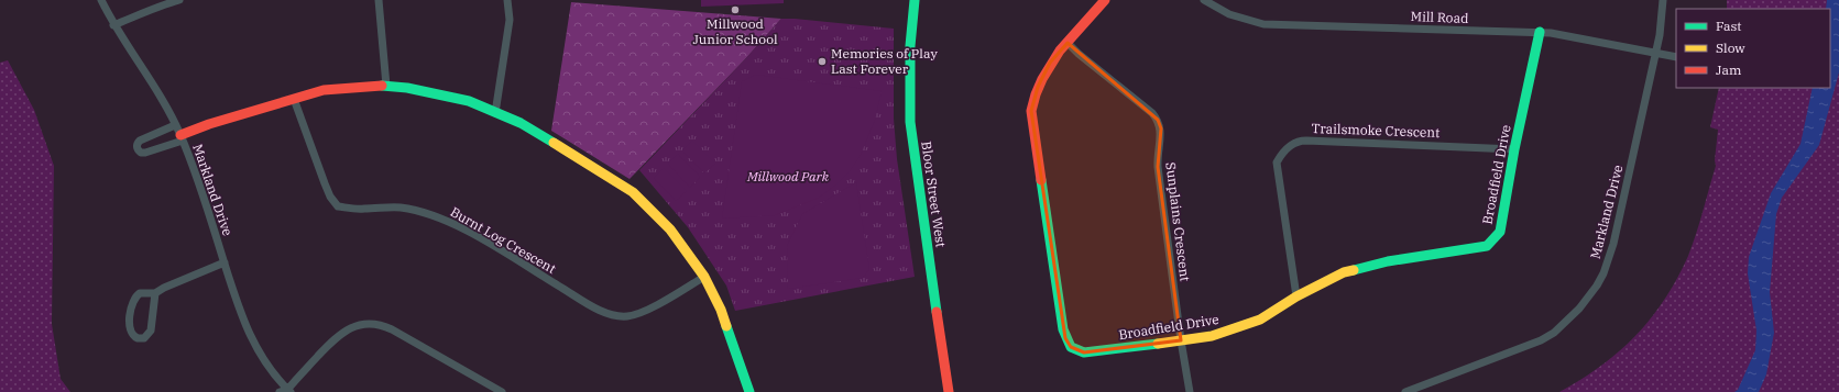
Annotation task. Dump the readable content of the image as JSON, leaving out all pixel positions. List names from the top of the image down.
{
  "streets": {
    "street": [
      "Mill Road",
      "Trailsmoke Crescent",
      "Broadfield Drive",
      "Markland Drive",
      "Bloor Street West",
      "Sunplains Crescent",
      "Burnt Log Crescent"
    ]
  },
  "crossings": [
    ["Mill Road", "Broadfield Drive"],
    ["Mill Road", "Markland Drive"],
    ["Trailsmoke Crescent", "Broadfield Drive"],
    ["Broadfield Drive", "Sunplains Crescent"]
  ],
  "parks": ["Millwood Park"],
  "places": ["Millwood Junior School", "Memories of Play Last Forever"],
  "legend": ["Fast", "Slow", "Jam"]
}
